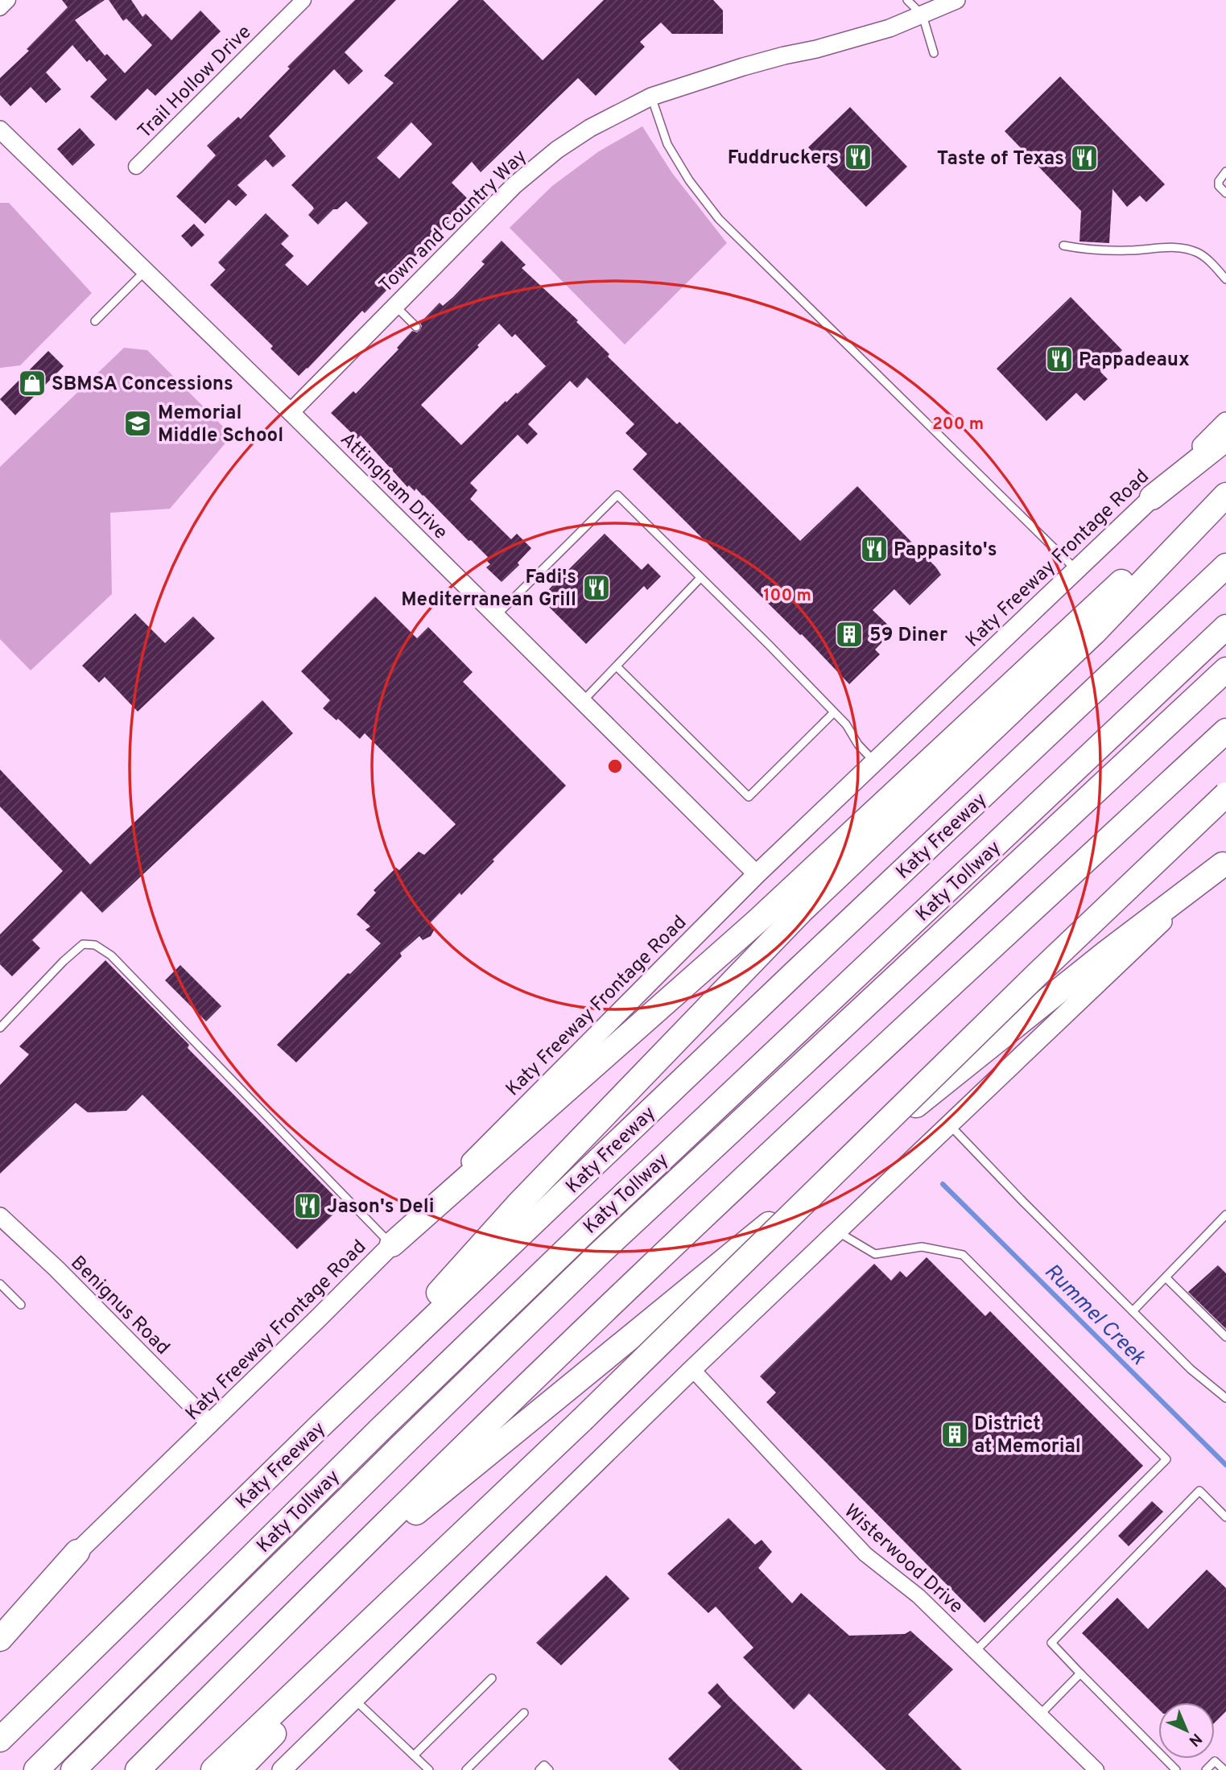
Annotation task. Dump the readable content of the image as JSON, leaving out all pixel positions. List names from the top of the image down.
{
  "streets": {
    "highway": ["Katy Freeway", "Katy Tollway"],
    "main road": ["Katy Freeway Frontage Road"],
    "street": [
      "Trail Hollow Drive",
      "Town and Country Way",
      "Attingham Drive",
      "Benignus Road",
      "Wisterwood Drive"
    ]
  },
  "crossings": [
    ["Town and Country Way", "Attingham Drive"],
    ["Attingham Drive", "Katy Freeway Frontage Road"],
    ["Katy Freeway Frontage Road", "Benignus Road"]
  ],
  "water": ["Rummel Creek"],
  "places": {
    "restaurant": [
      "Fuddruckers",
      "Taste of Texas",
      "Pappadeaux",
      "Pappasito's",
      "Fadi's Mediterranean Grill",
      "Jason's Deli"
    ],
    "shop": ["SBMSA Concessions"],
    "school or university": ["Memorial Middle School"],
    "building": ["59 Diner", "District at Memorial"]
  },
  "north": "bottom right",
  "rings": ["200 m", "100 m"]
}
